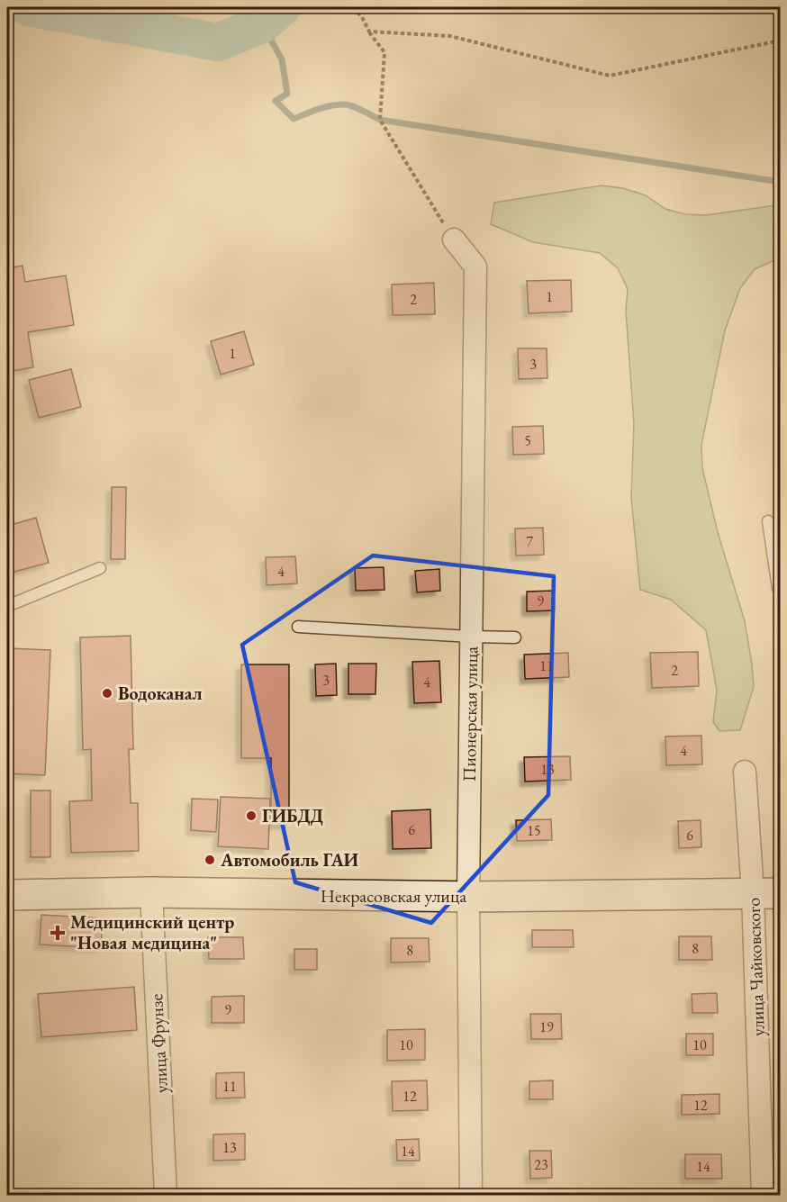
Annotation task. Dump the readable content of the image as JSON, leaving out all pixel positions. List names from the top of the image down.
{
  "streets": {
    "street": [
      "Пионерская улица",
      "Некрасовская улица",
      "улица Чайковского",
      "улица Фрунзе"
    ]
  },
  "crossings": [
    ["Пионерская улица", "Некрасовская улица"],
    ["Некрасовская улица", "улица Чайковского"],
    ["Некрасовская улица", "улица Фрунзе"]
  ],
  "places": {
    "other": ["Водоканал", "ГИБДД", "Автомобиль ГАИ"],
    "health": ["Медицинский центр \"Новая медицина\""]
  },
  "house_numbers": [
    "1",
    "2",
    "1",
    "3",
    "5",
    "7",
    "4",
    "9",
    "11",
    "2",
    "3",
    "4",
    "4",
    "13",
    "6",
    "15",
    "6",
    "8",
    "8",
    "9",
    "19",
    "10",
    "10",
    "11",
    "12",
    "12",
    "13",
    "14",
    "23",
    "14"
  ]
}
